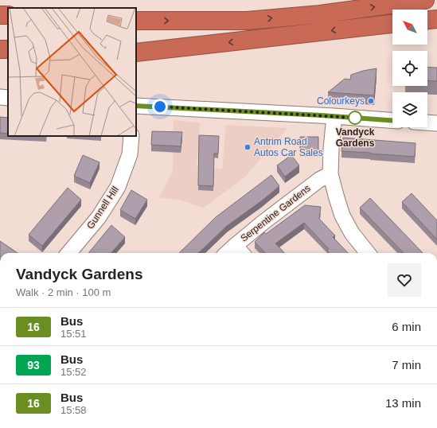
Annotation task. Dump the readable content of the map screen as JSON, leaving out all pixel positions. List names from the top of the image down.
{
  "streets": {
    "street": ["Gunnell Hill", "Serpentine Gardens"]
  },
  "places": ["Colourkeys", "Vandyck Gardens", "Antrim Road Autos Car Sales"],
  "lines": ["bus line 16"],
  "north": "top left",
  "page": {
    "heading": ["Vandyck Gardens", "Walk · 2 min · 100 m"],
    "list": [
      {
        "mark": "16",
        "name": "Bus",
        "note": "15:51",
        "value": "6 min"
      },
      {
        "mark": "93",
        "name": "Bus",
        "note": "15:52",
        "value": "7 min"
      },
      {
        "mark": "16",
        "name": "Bus",
        "note": "15:58",
        "value": "13 min"
      }
    ]
  }
}
